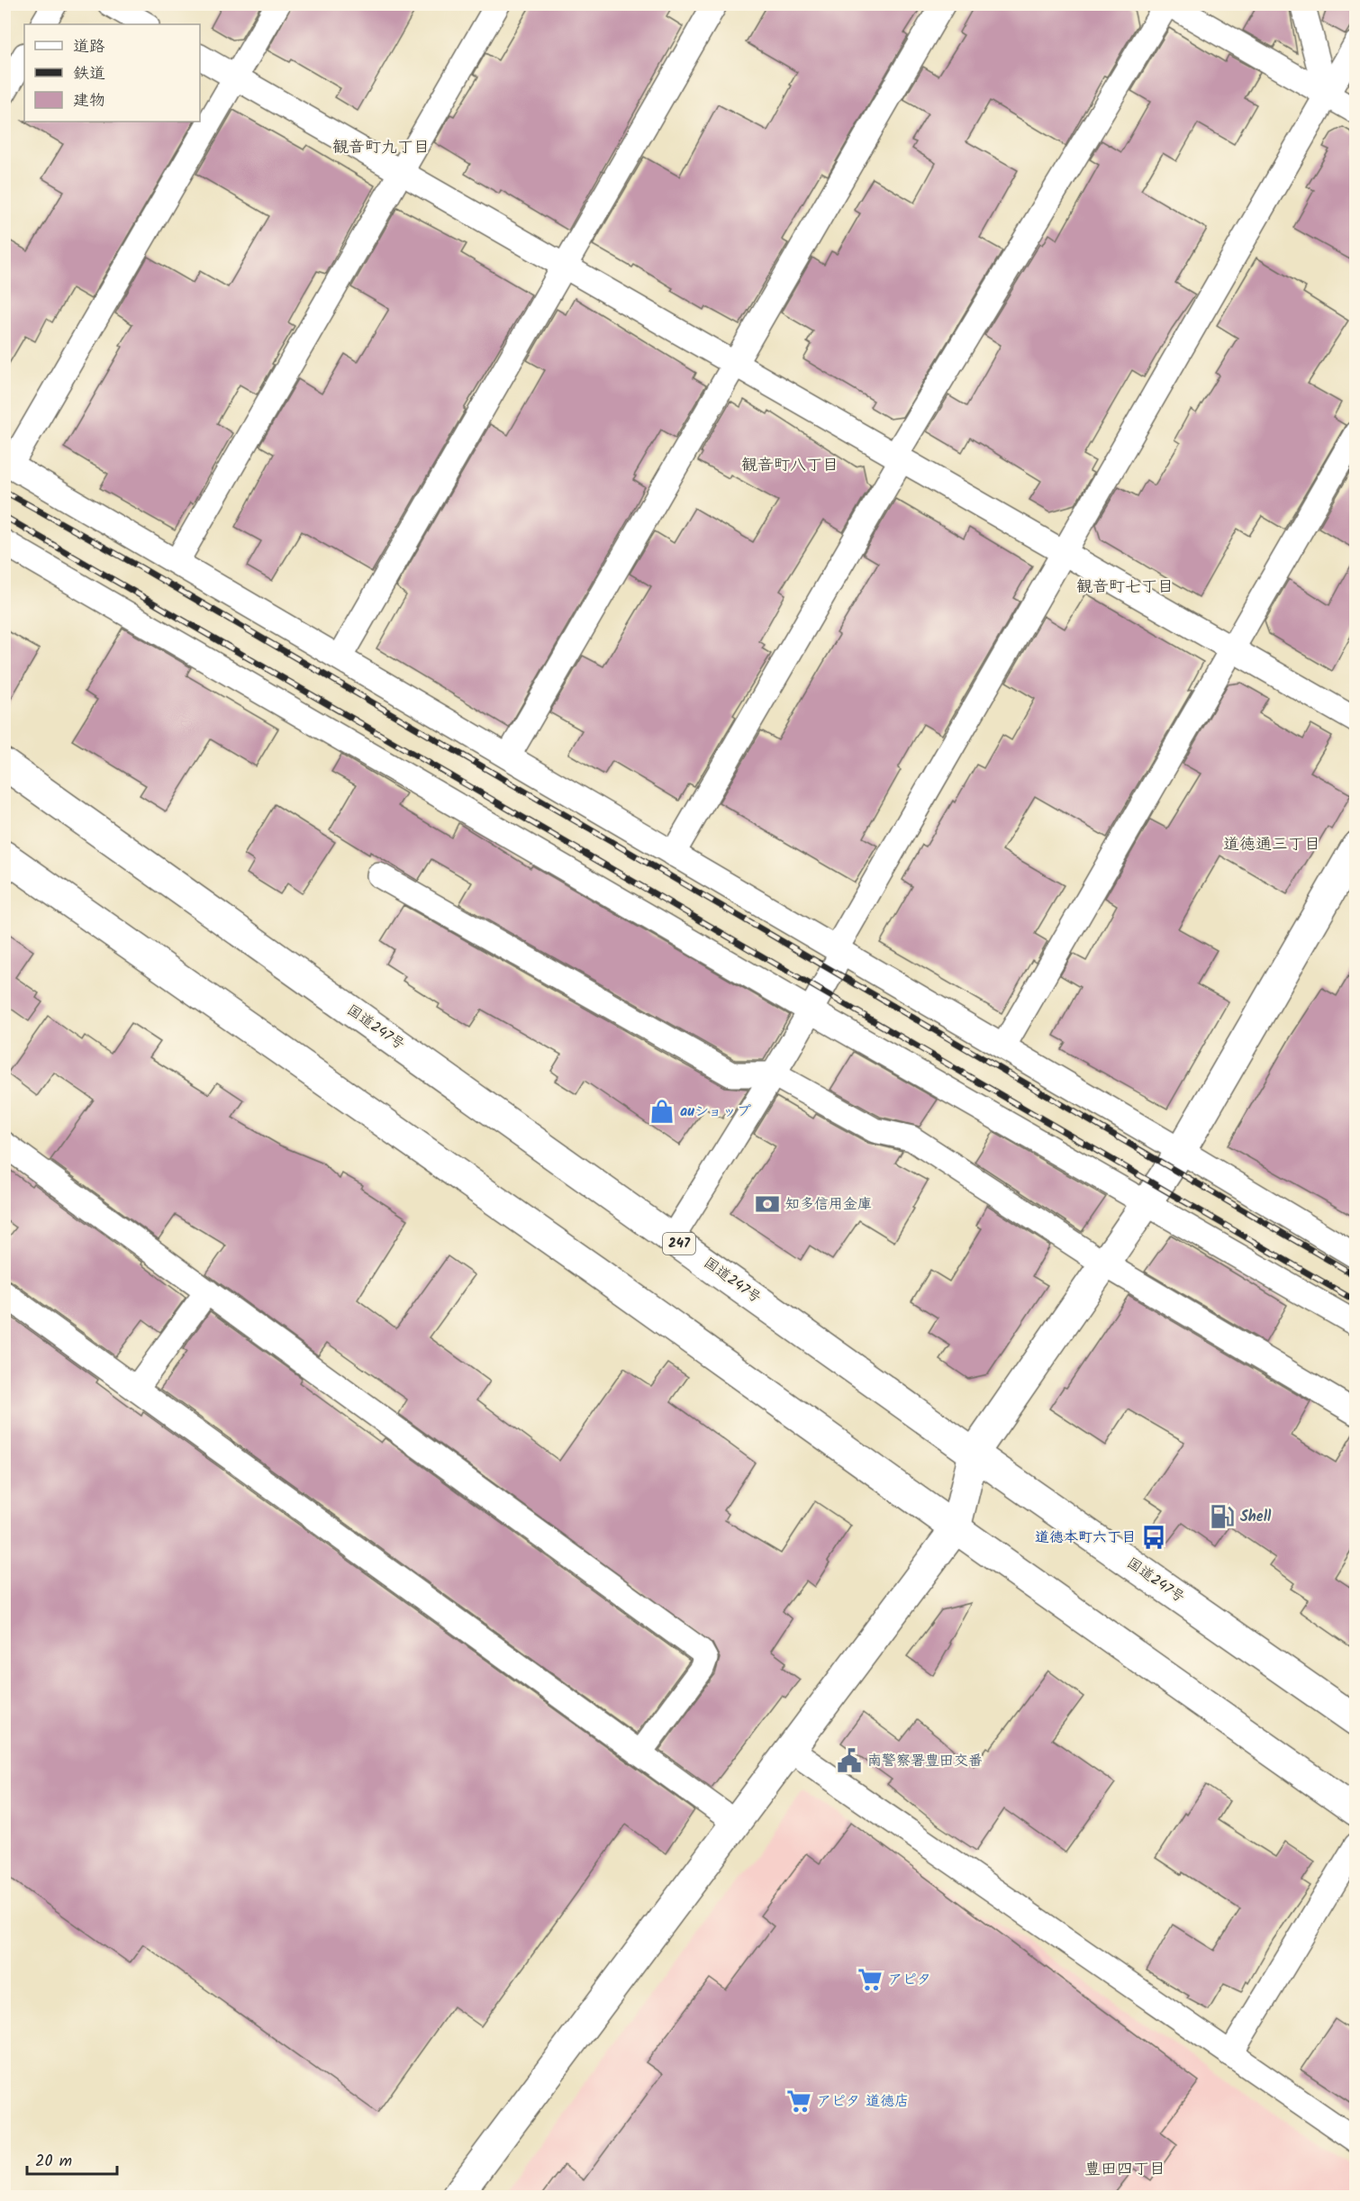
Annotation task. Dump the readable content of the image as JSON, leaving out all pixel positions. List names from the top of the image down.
{
  "streets": {
    "main road": ["国道247号", "247"]
  },
  "districts": [
    "観音町九丁目",
    "観音町八丁目",
    "観音町七丁目",
    "道徳通三丁目",
    "豊田四丁目"
  ],
  "places": {
    "shop": ["auショップ"],
    "bank": ["知多信用金庫"],
    "fuel station": ["Shell"],
    "bus stop": ["道徳本町六丁目"],
    "public building": ["南警察署豊田交番"],
    "supermarket": ["アピタ", "アピタ 道徳店"]
  },
  "legend": ["道路", "鉄道", "建物"],
  "scale_bar": "20 m"
}
